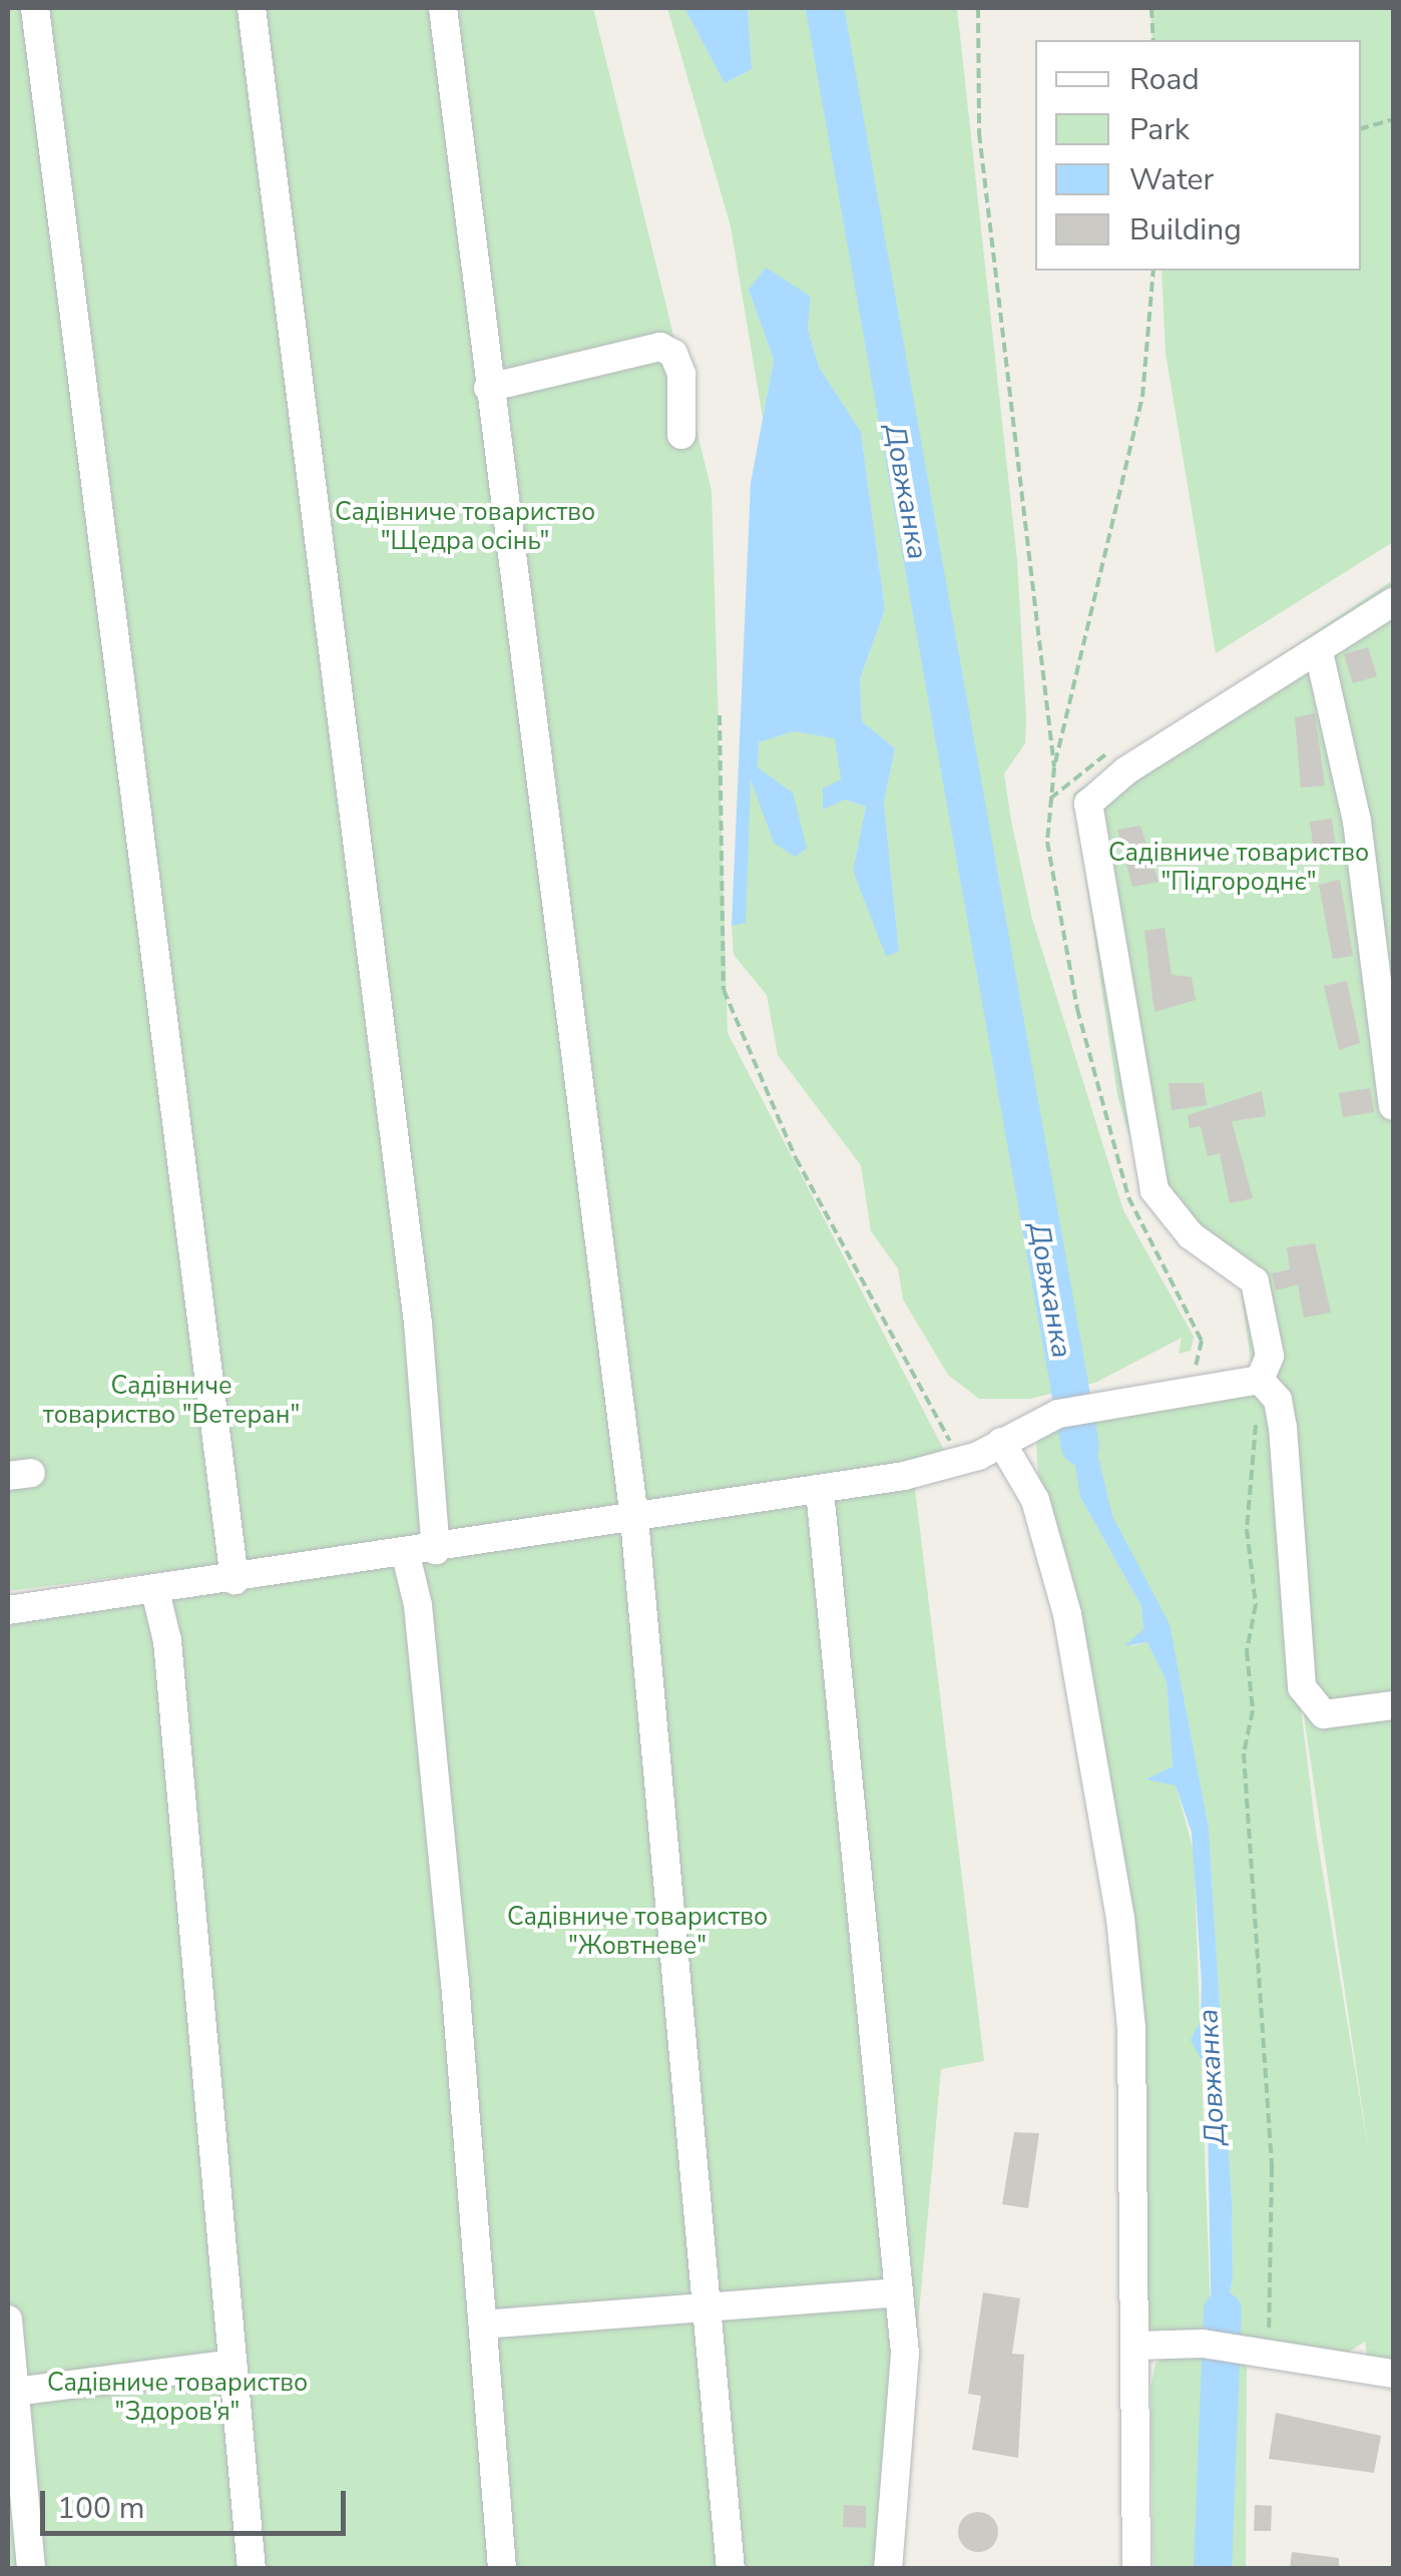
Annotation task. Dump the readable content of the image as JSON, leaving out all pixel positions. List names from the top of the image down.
{
  "water": ["Довжанка"],
  "parks": [
    "Садівниче товариство \"Щедра осінь\"",
    "Садівниче товариство \"Підгороднє\"",
    "Садівниче товариство \"Ветеран\"",
    "Садівниче товариство \"Жовтневе\"",
    "Садівниче товариство \"Здоров'я\""
  ],
  "legend": [
    "Road",
    "Park",
    "Water",
    "Building"
  ],
  "scale_bar": "100 m"
}
